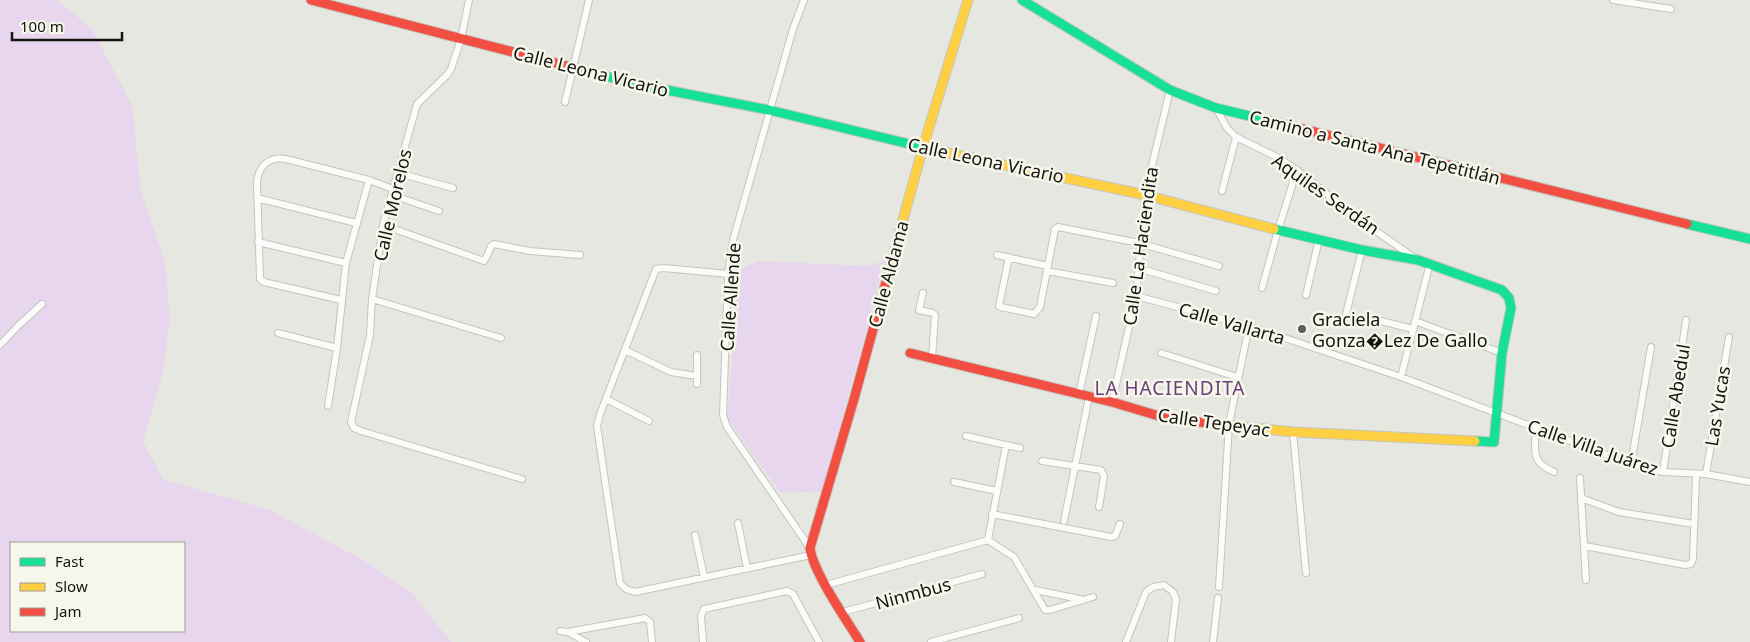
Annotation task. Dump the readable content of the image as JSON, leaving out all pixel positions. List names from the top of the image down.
{
  "streets": {
    "street": [
      "Calle Leona Vicario",
      "Camino a Santa Ana Tepetitlán",
      "Aquiles Serdán",
      "Calle Morelos",
      "Calle La Haciendita",
      "Calle Aldama",
      "Calle Allende",
      "Calle Vallarta",
      "Calle Abedul",
      "Las Yucas",
      "Calle Tepeyac",
      "Calle Villa Juárez",
      "Ninmbus"
    ]
  },
  "crossings": [
    ["Calle Leona Vicario", "Aquiles Serdán"],
    ["Calle Leona Vicario", "Calle Morelos"],
    ["Calle Leona Vicario", "Calle La Haciendita"],
    ["Calle Leona Vicario", "Calle Aldama"],
    ["Calle Leona Vicario", "Calle Allende"],
    ["Camino a Santa Ana Tepetitlán", "Aquiles Serdán"],
    ["Camino a Santa Ana Tepetitlán", "Calle La Haciendita"],
    ["Calle La Haciendita", "Calle Vallarta"],
    ["Calle La Haciendita", "Calle Tepeyac"],
    ["Calle Aldama", "Calle Allende"],
    ["Calle Vallarta", "Calle Tepeyac"],
    ["Calle Vallarta", "Calle Villa Juárez"],
    ["Calle Abedul", "Calle Villa Juárez"],
    ["Las Yucas", "Calle Villa Juárez"],
    ["Calle Tepeyac", "Calle Villa Juárez"]
  ],
  "districts": ["LA HACIENDITA"],
  "places": ["Graciela Gonza�Lez De Gallo"],
  "legend": ["Fast", "Slow", "Jam"],
  "scale_bar": "100 m"
}
